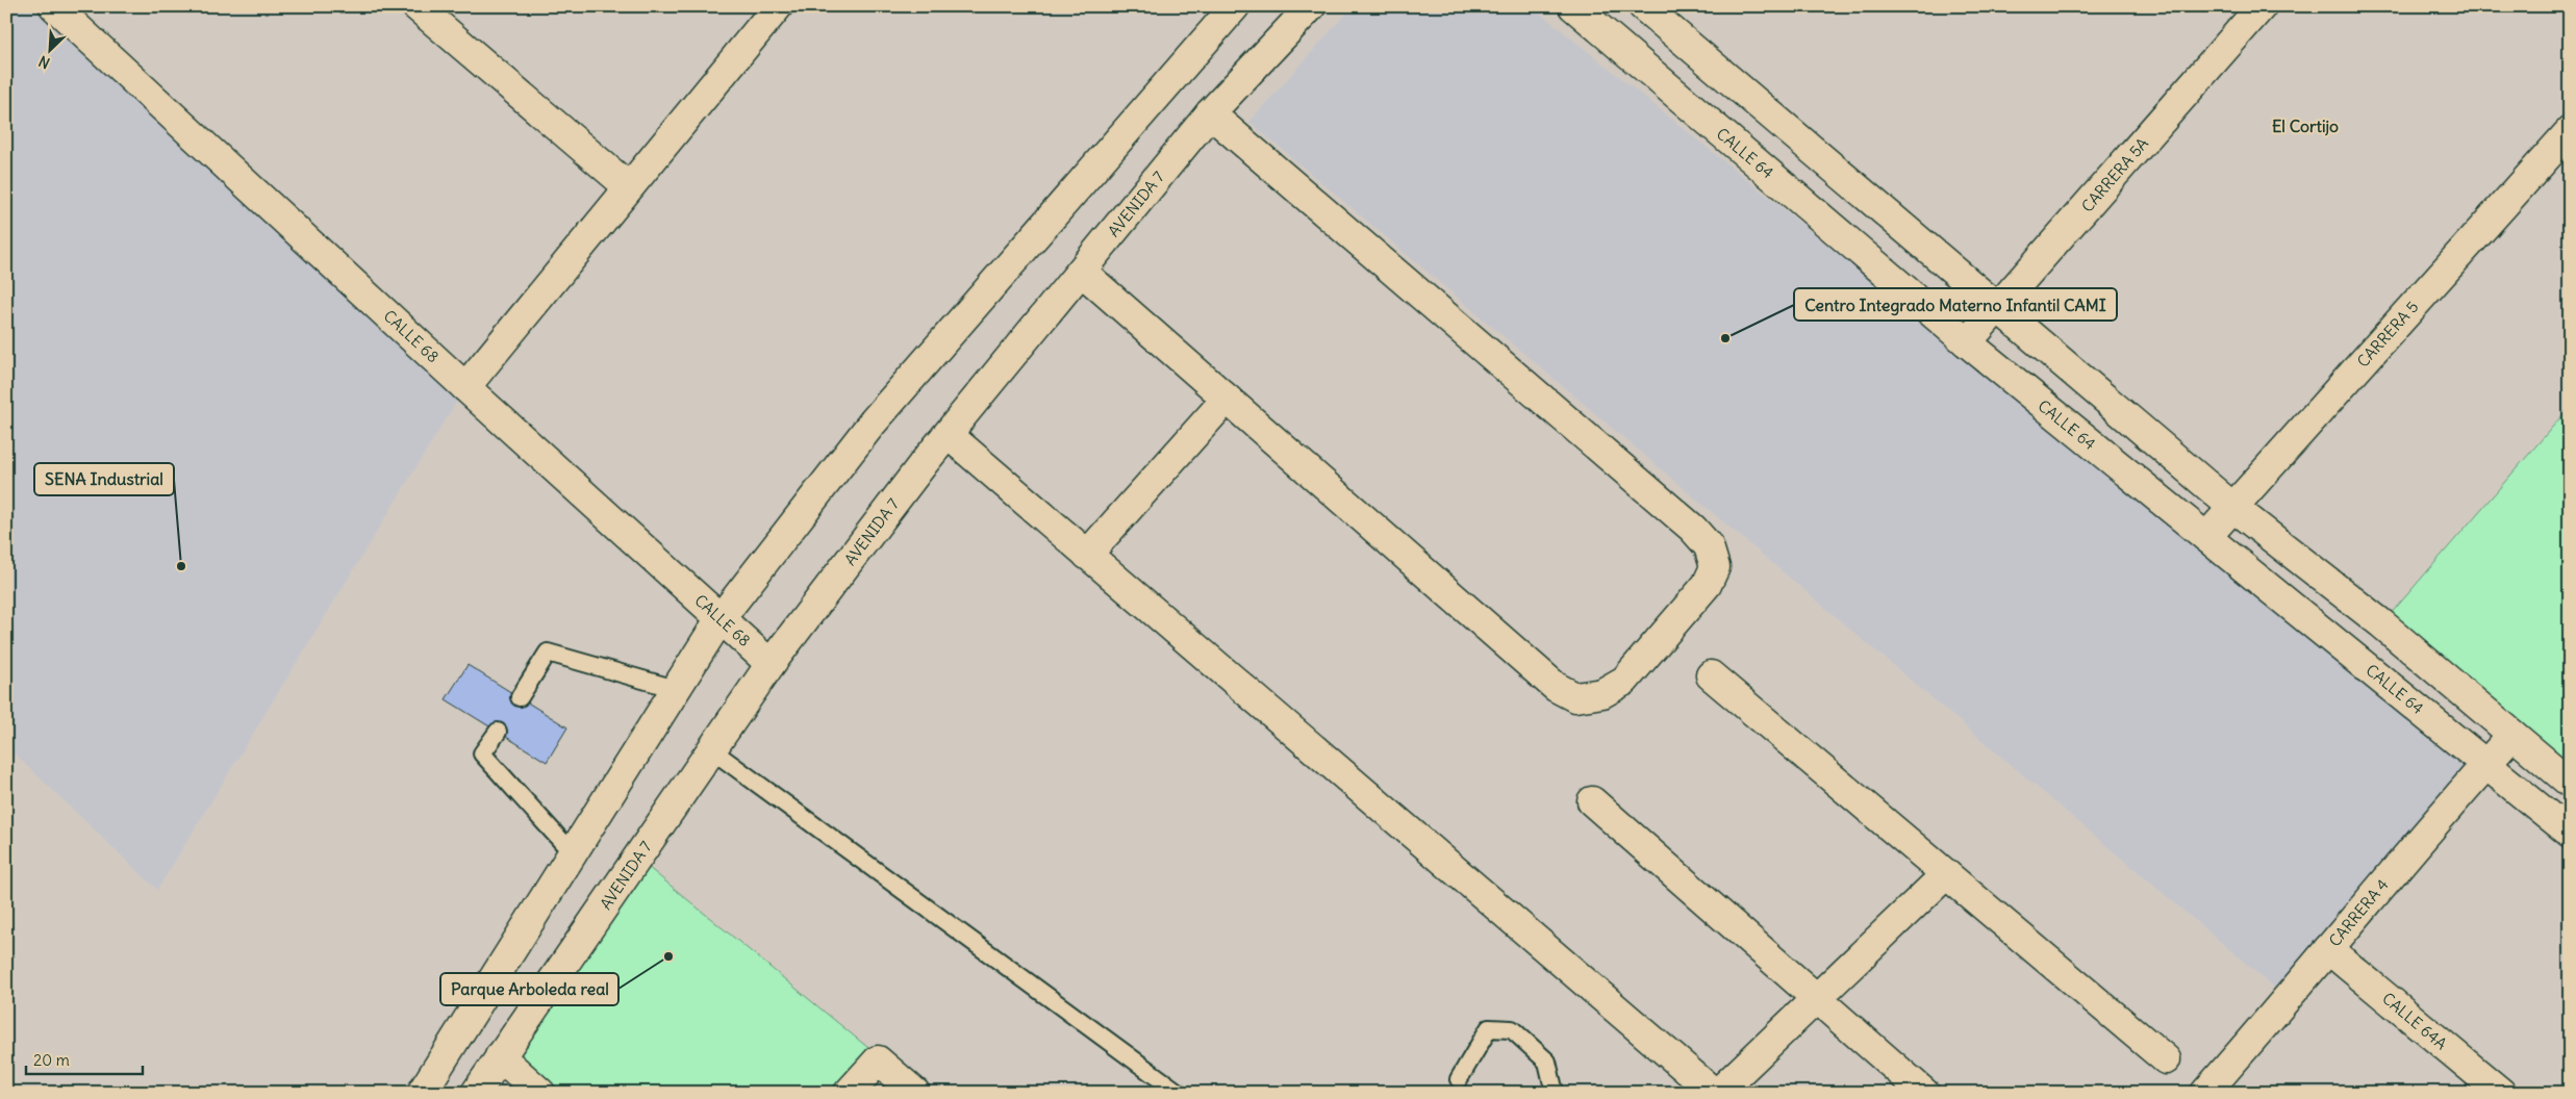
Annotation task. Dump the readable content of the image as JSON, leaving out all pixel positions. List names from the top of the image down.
{
  "streets": {
    "street": [
      "CALLE 64",
      "CARRERA 5A",
      "AVENIDA 7",
      "CARRERA 5",
      "CALLE 68",
      "CARRERA 4",
      "CALLE 64A"
    ]
  },
  "crossings": [
    ["CALLE 64", "CARRERA 5A"],
    ["CALLE 64", "CARRERA 5"],
    ["CALLE 64", "CARRERA 4"],
    ["AVENIDA 7", "CALLE 68"],
    ["CARRERA 4", "CALLE 64A"]
  ],
  "districts": ["El Cortijo"],
  "places": ["Centro Integrado Materno Infantil CAMI", "SENA Industrial", "Parque Arboleda real"],
  "scale_bar": "20 m",
  "north": "bottom left"
}
